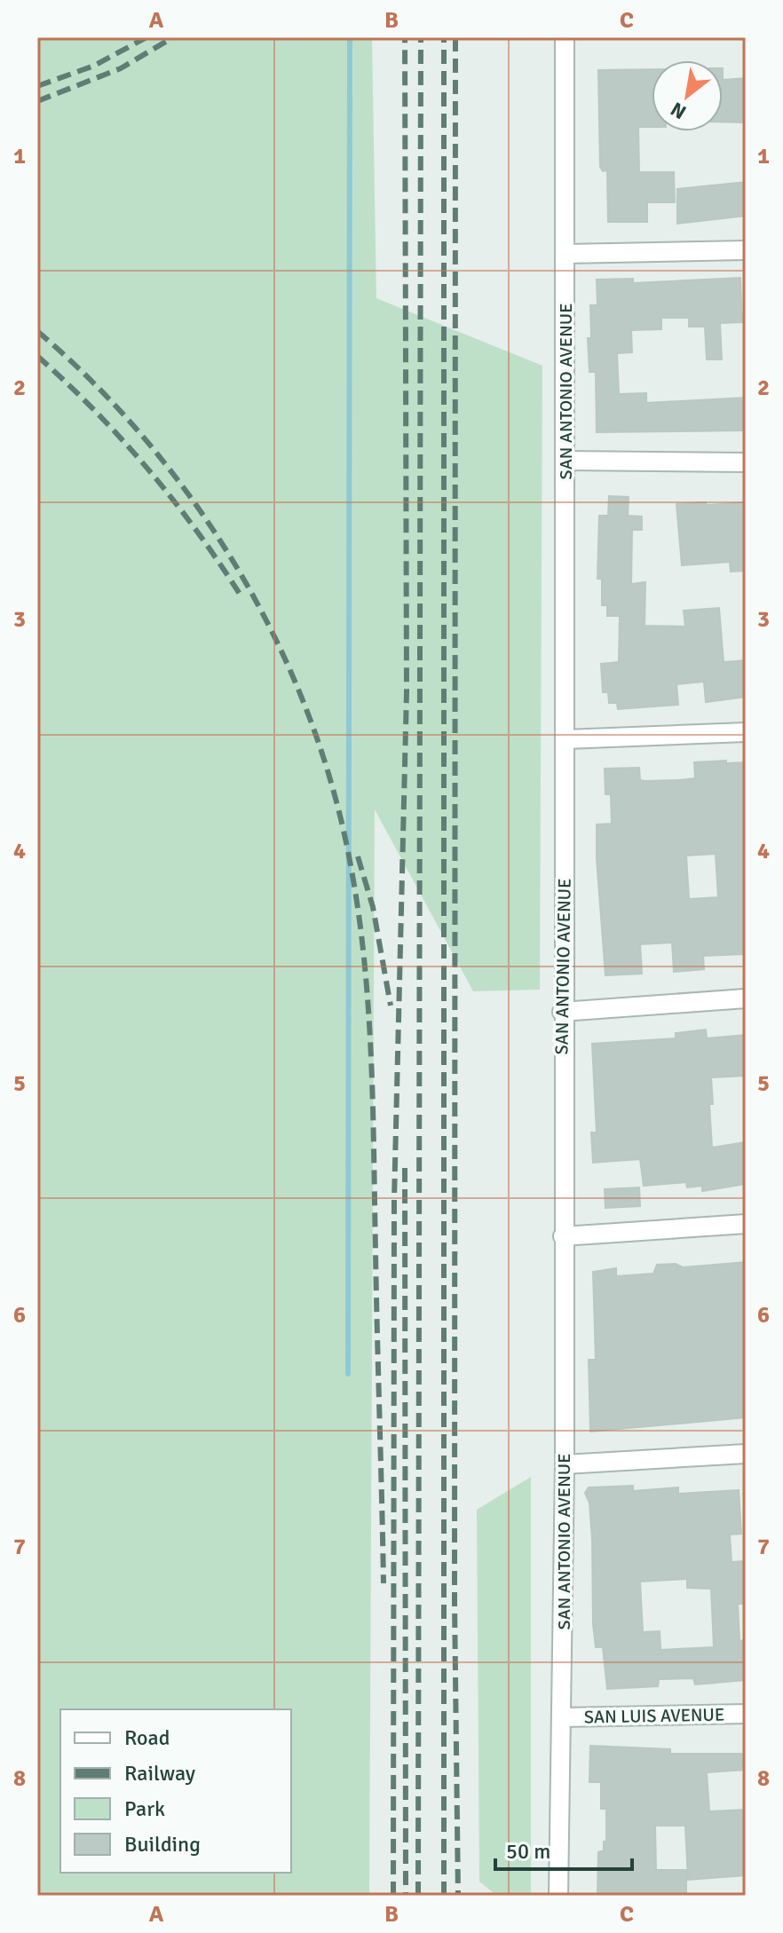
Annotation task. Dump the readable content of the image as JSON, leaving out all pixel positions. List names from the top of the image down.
{
  "streets": {
    "street": ["SAN ANTONIO AVENUE", "SAN LUIS AVENUE"]
  },
  "crossings": [
    ["SAN ANTONIO AVENUE", "SAN LUIS AVENUE"]
  ],
  "legend": [
    "Road",
    "Railway",
    "Park",
    "Building"
  ],
  "scale_bar": "50 m",
  "north": "bottom left",
  "grid": {
    "columns": ["A", "B", "C"],
    "rows": [
      "1",
      "2",
      "3",
      "4",
      "5",
      "6",
      "7",
      "8"
    ]
  }
}
